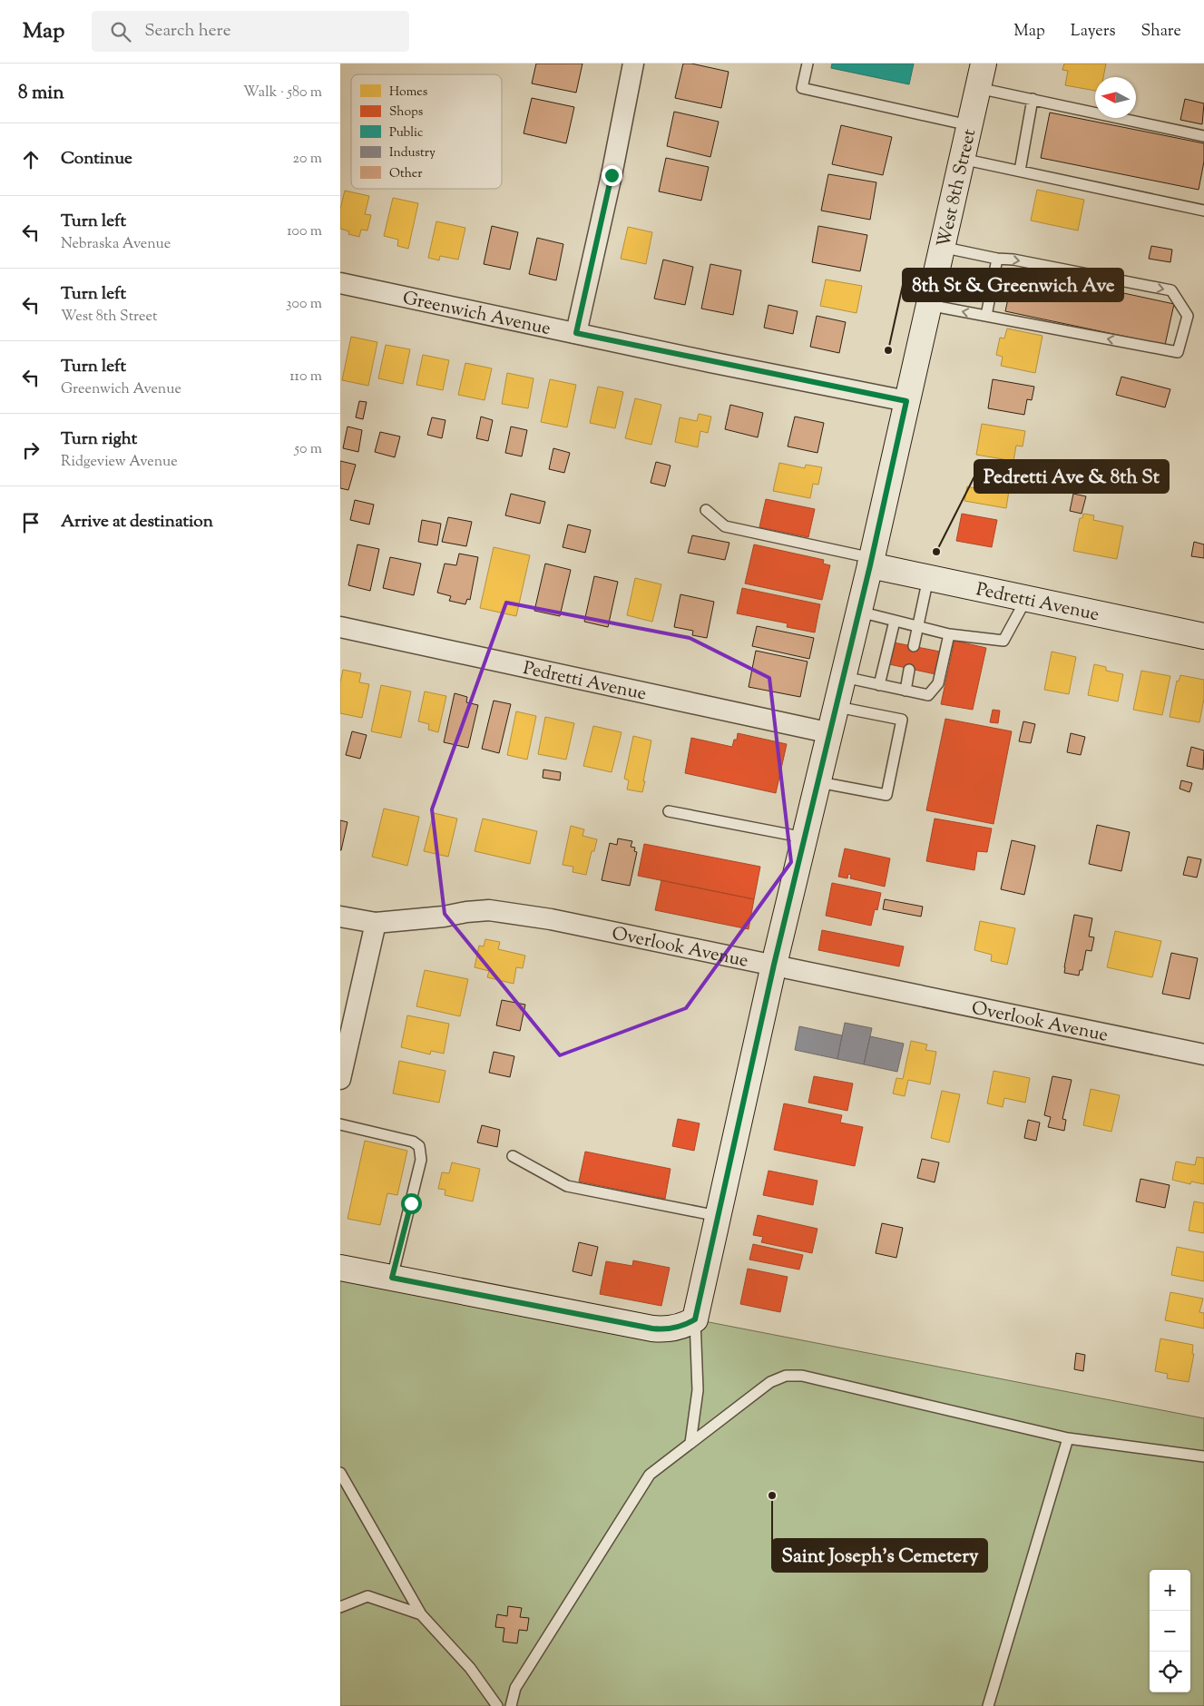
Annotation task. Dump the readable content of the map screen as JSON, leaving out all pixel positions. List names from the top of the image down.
{
  "streets": {
    "street": [
      "West 8th Street",
      "Greenwich Avenue",
      "Pedretti Avenue",
      "Overlook Avenue"
    ]
  },
  "crossings": [
    ["West 8th Street", "Greenwich Avenue"],
    ["West 8th Street", "Pedretti Avenue"],
    ["West 8th Street", "Overlook Avenue"]
  ],
  "places": ["8th St & Greenwich Ave", "Pedretti Ave & 8th St", "Saint Joseph’s Cemetery"],
  "legend": [
    "Homes",
    "Shops",
    "Public",
    "Industry",
    "Other"
  ],
  "north": "left",
  "page": {
    "header": "Map",
    "search": "Search here",
    "nav": ["Map", "Layers", "Share"],
    "heading": ["8 min", "Walk · 580 m"],
    "list": [
      ["Continue", "20 m"],
      ["Turn left", "Nebraska Avenue", "100 m"],
      ["Turn left", "West 8th Street", "300 m"],
      ["Turn left", "Greenwich Avenue", "110 m"],
      ["Turn right", "Ridgeview Avenue", "50 m"],
      "Arrive at destination"
    ],
    "map_buttons": ["+", "−"]
  }
}
